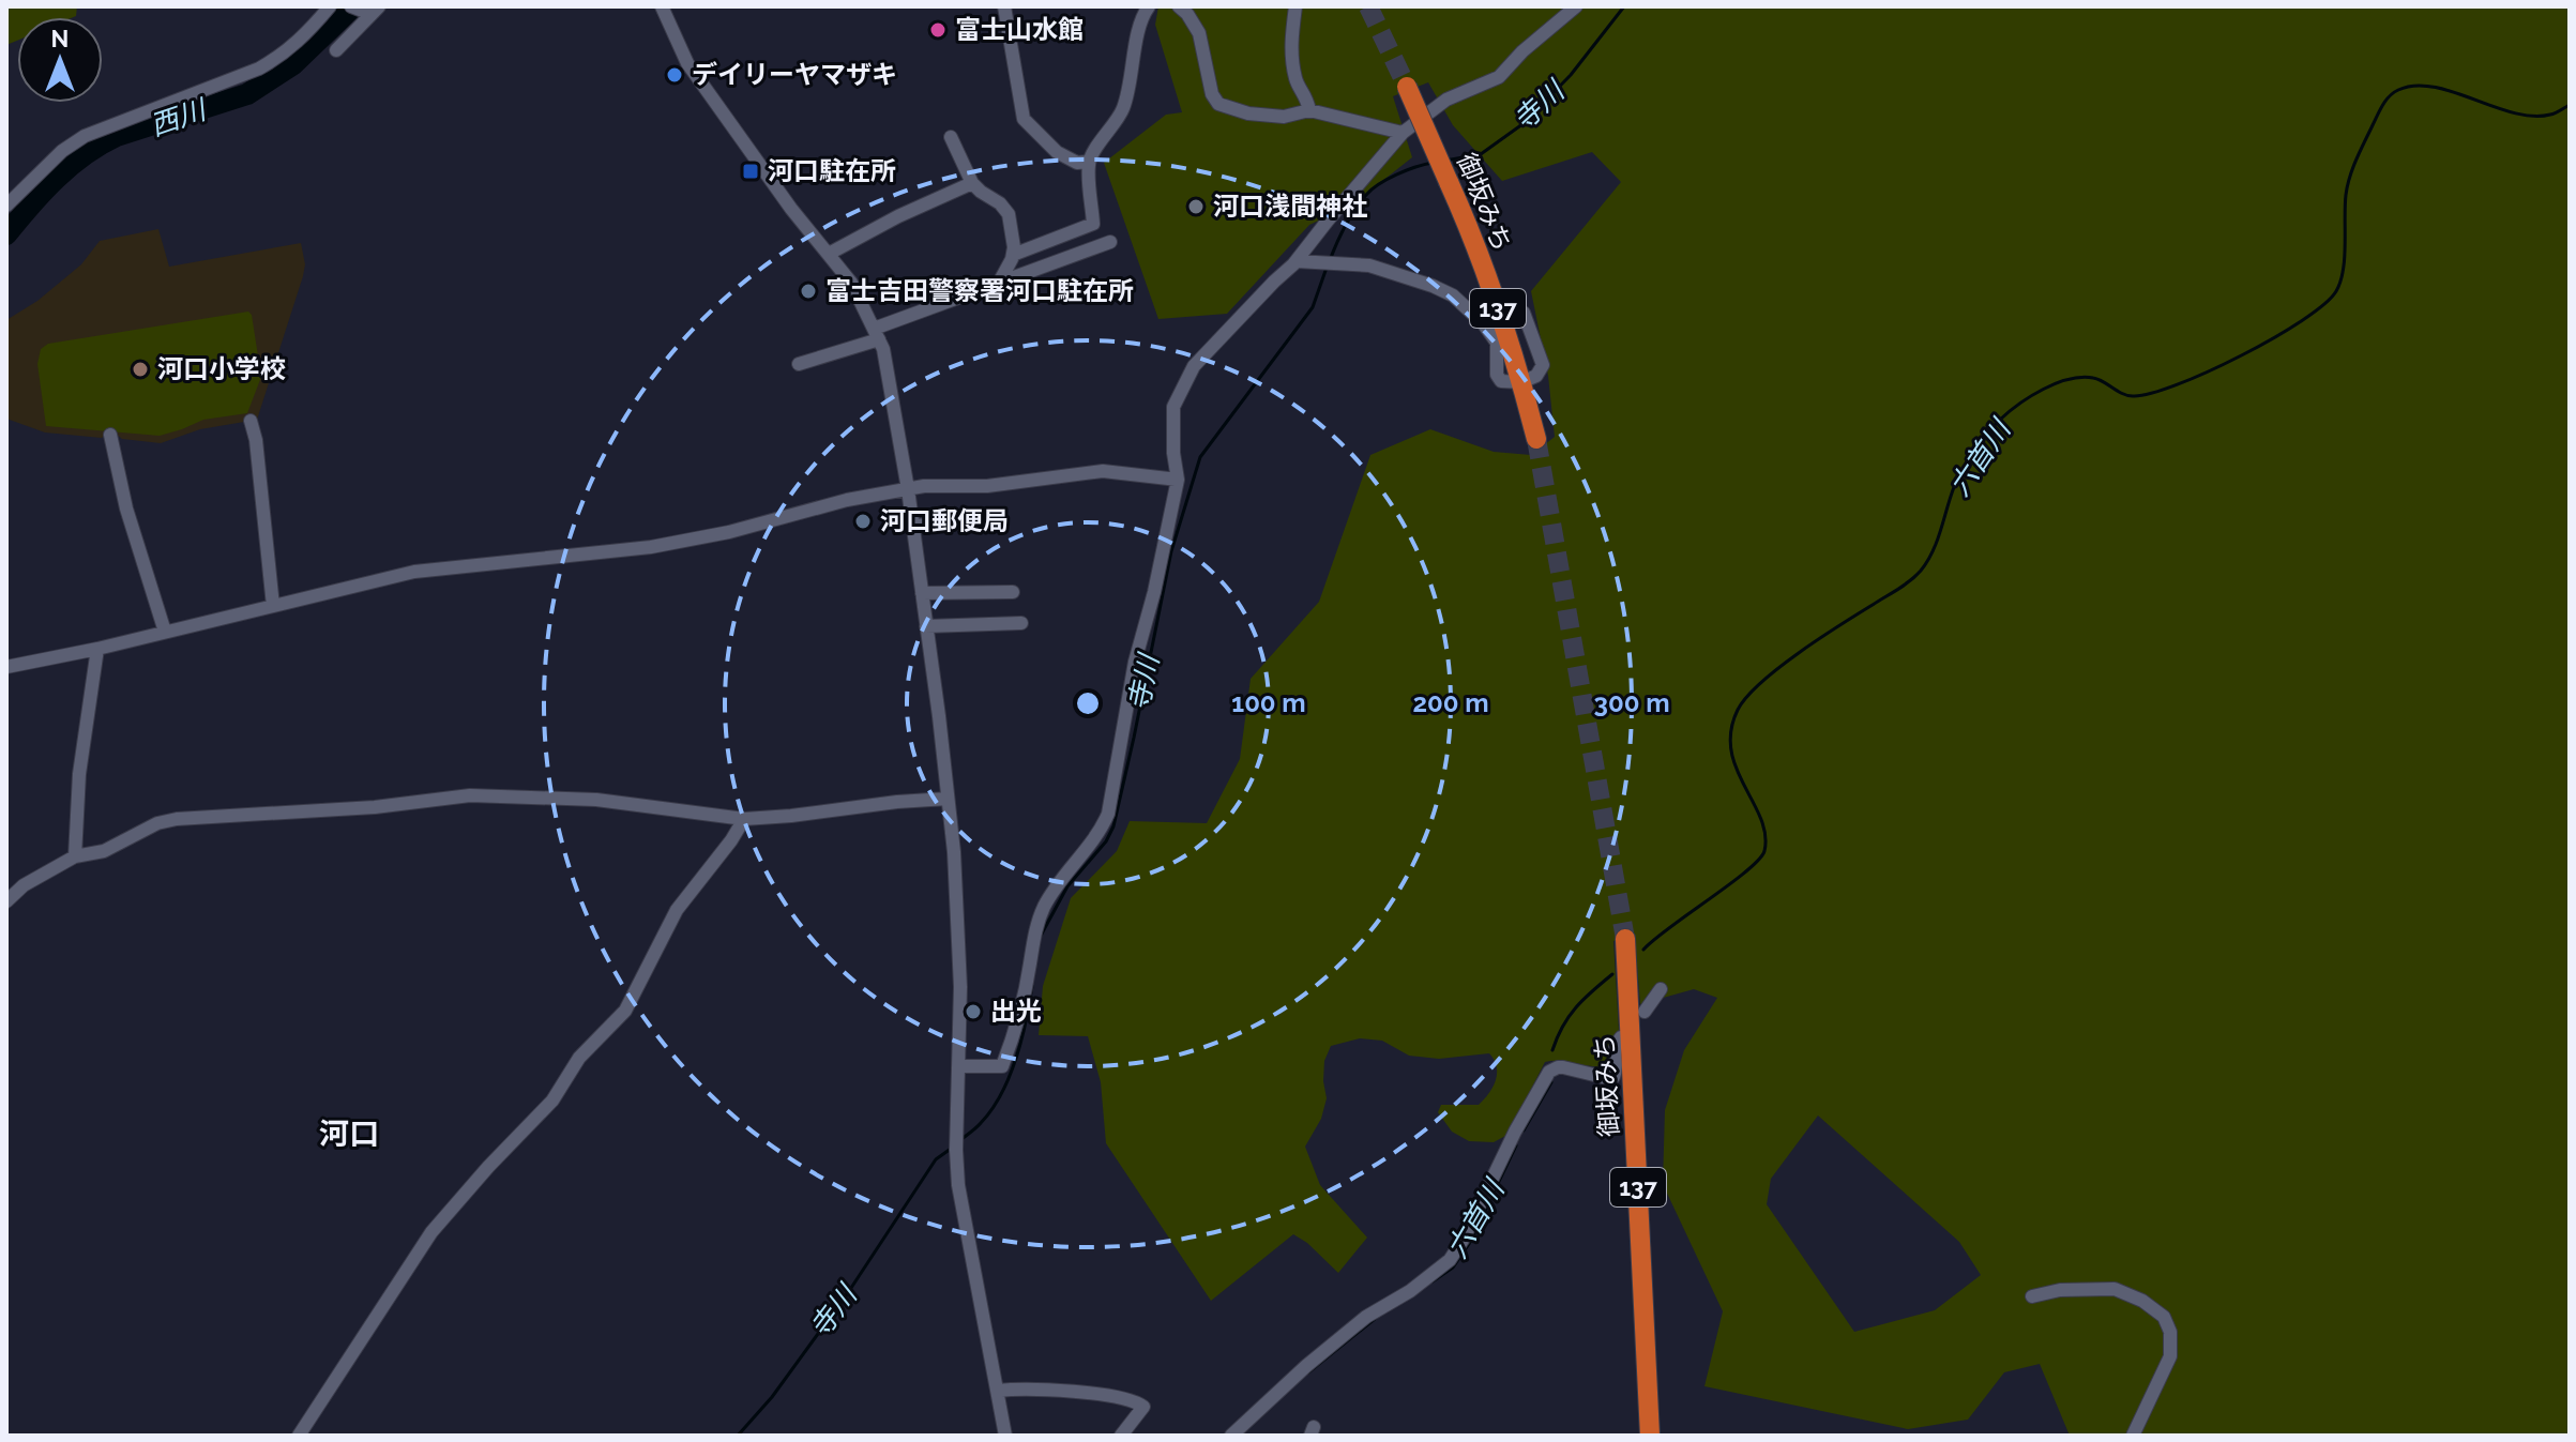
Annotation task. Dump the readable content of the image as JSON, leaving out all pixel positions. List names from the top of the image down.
{
  "streets": {
    "highway": ["御坂みち", "137"]
  },
  "districts": ["河口"],
  "water": ["寺川", "西川", "六首川"],
  "places": {
    "other": [
      "富士山水館",
      "デイリーヤマザキ",
      "河口浅間神社",
      "富士吉田警察署河口駐在所",
      "河口小学校",
      "河口郵便局",
      "出光"
    ],
    "transit": ["河口駐在所"]
  },
  "north": "top",
  "rings": ["100 m", "200 m", "300 m"]
}
